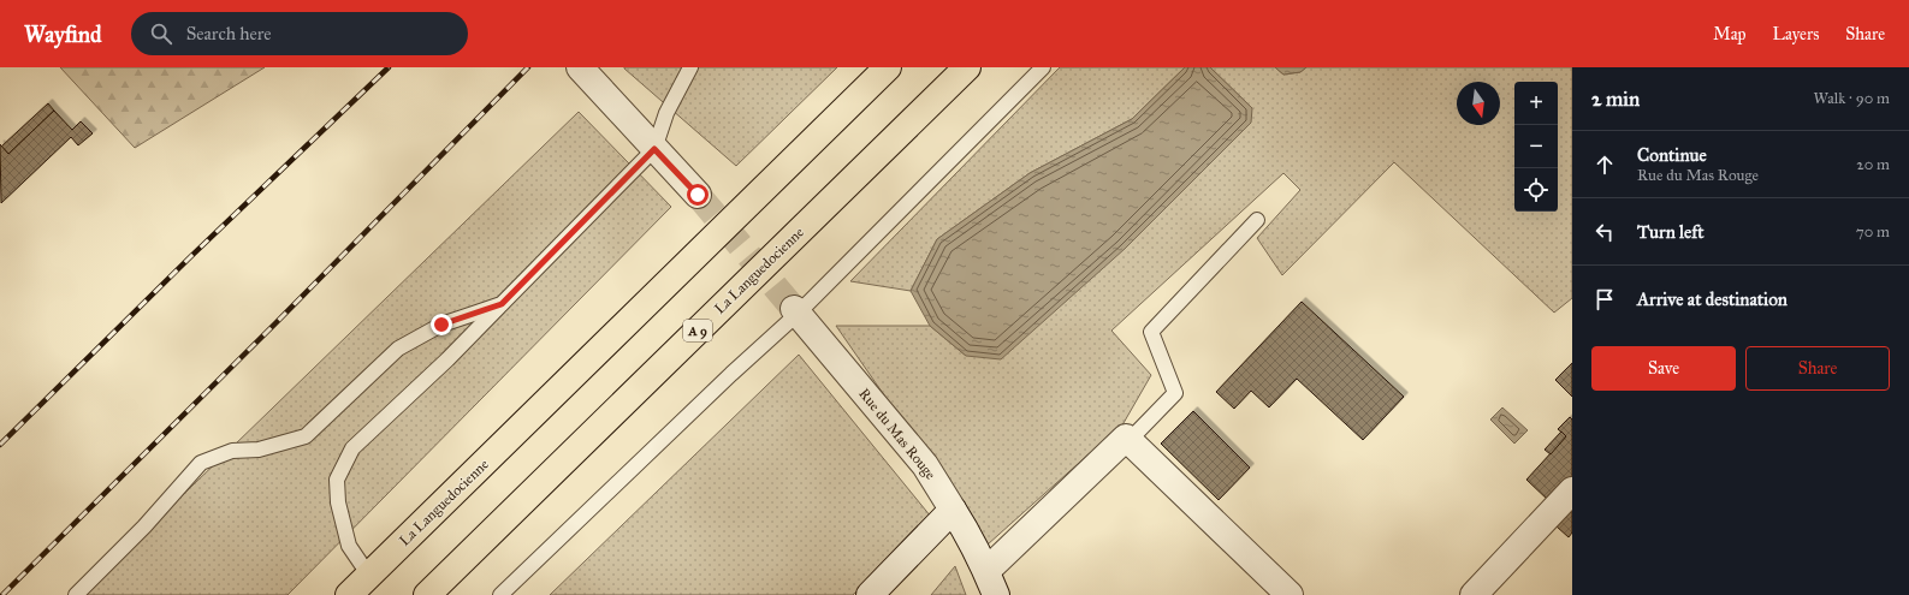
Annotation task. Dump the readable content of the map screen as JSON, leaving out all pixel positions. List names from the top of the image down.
{
  "streets": {
    "highway": ["La Languedocienne", "A 9"],
    "street": ["Rue du Mas Rouge"]
  },
  "north": "bottom",
  "page": {
    "header": "Wayfind",
    "search": "Search here",
    "nav": ["Map", "Layers", "Share"],
    "heading": ["2 min", "Walk · 90 m"],
    "map_buttons": ["+", "−"],
    "list": [
      ["Continue", "Rue du Mas Rouge", "20 m"],
      ["Turn left", "70 m"],
      "Arrive at destination"
    ],
    "buttons": ["Save", "Share"]
  }
}
